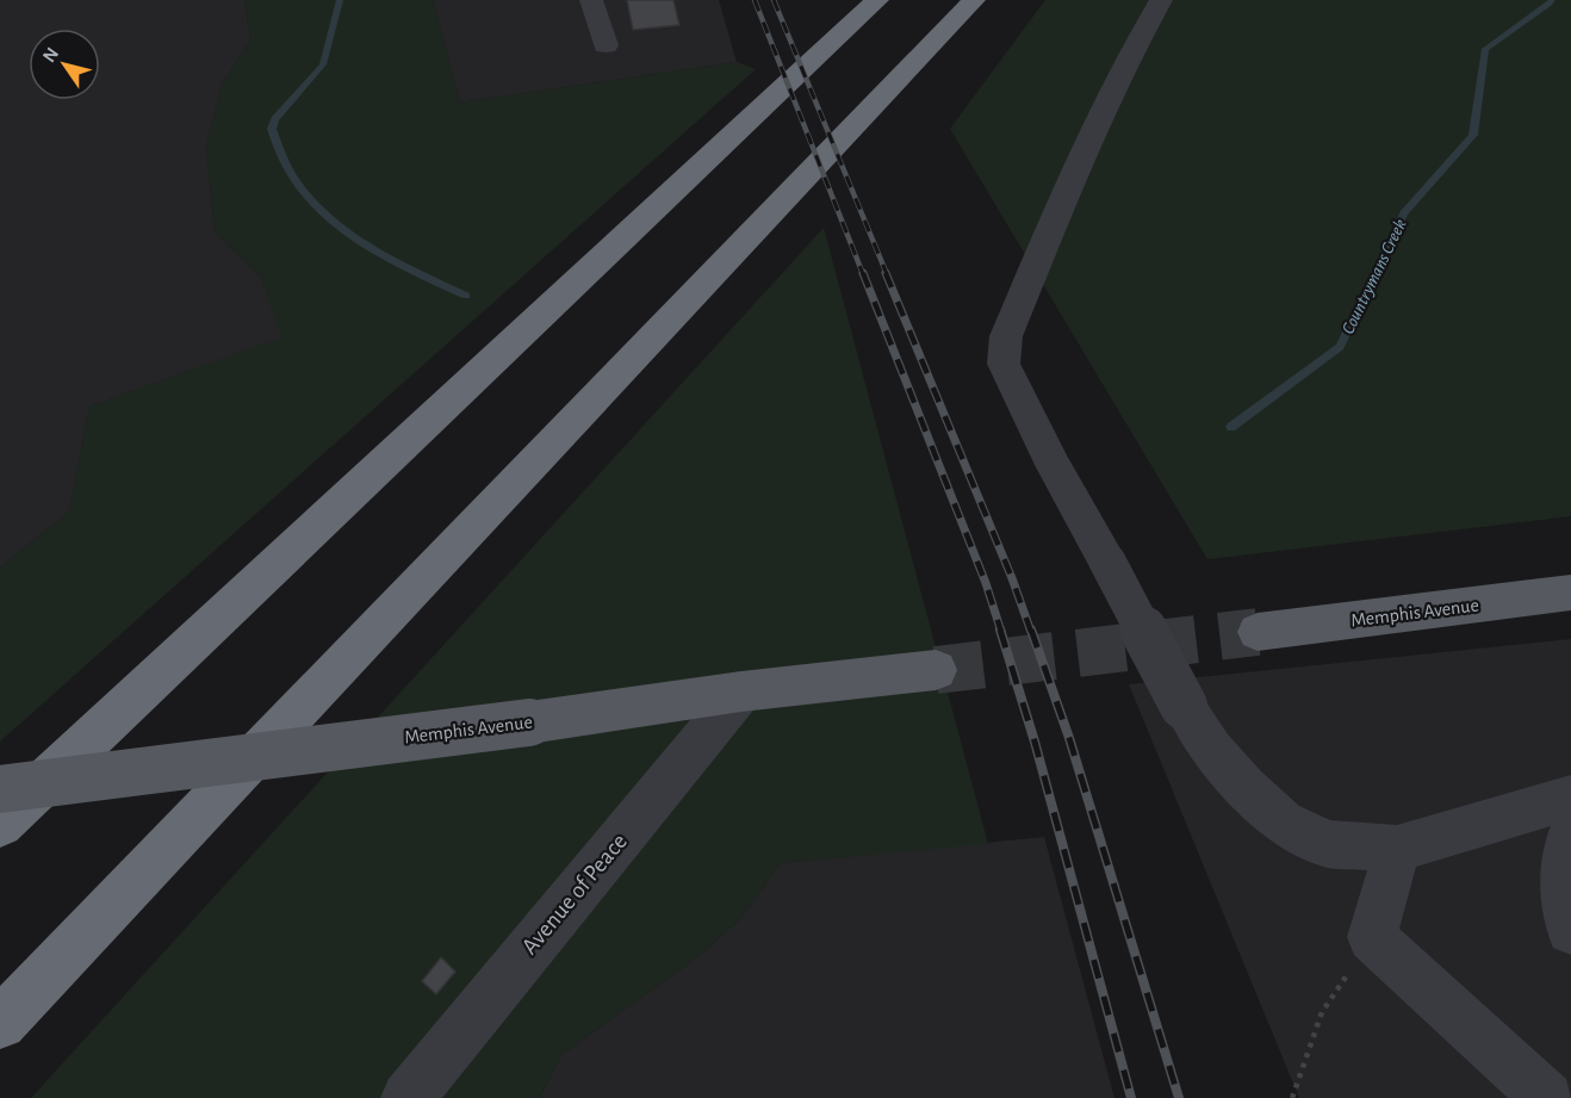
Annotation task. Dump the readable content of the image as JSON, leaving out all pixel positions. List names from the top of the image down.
{
  "streets": {
    "main road": ["Memphis Avenue"],
    "street": ["Avenue of Peace"]
  },
  "crossings": [
    ["Memphis Avenue", "Avenue of Peace"]
  ],
  "water": ["Countrymans Creek"],
  "north": "top left"
}
